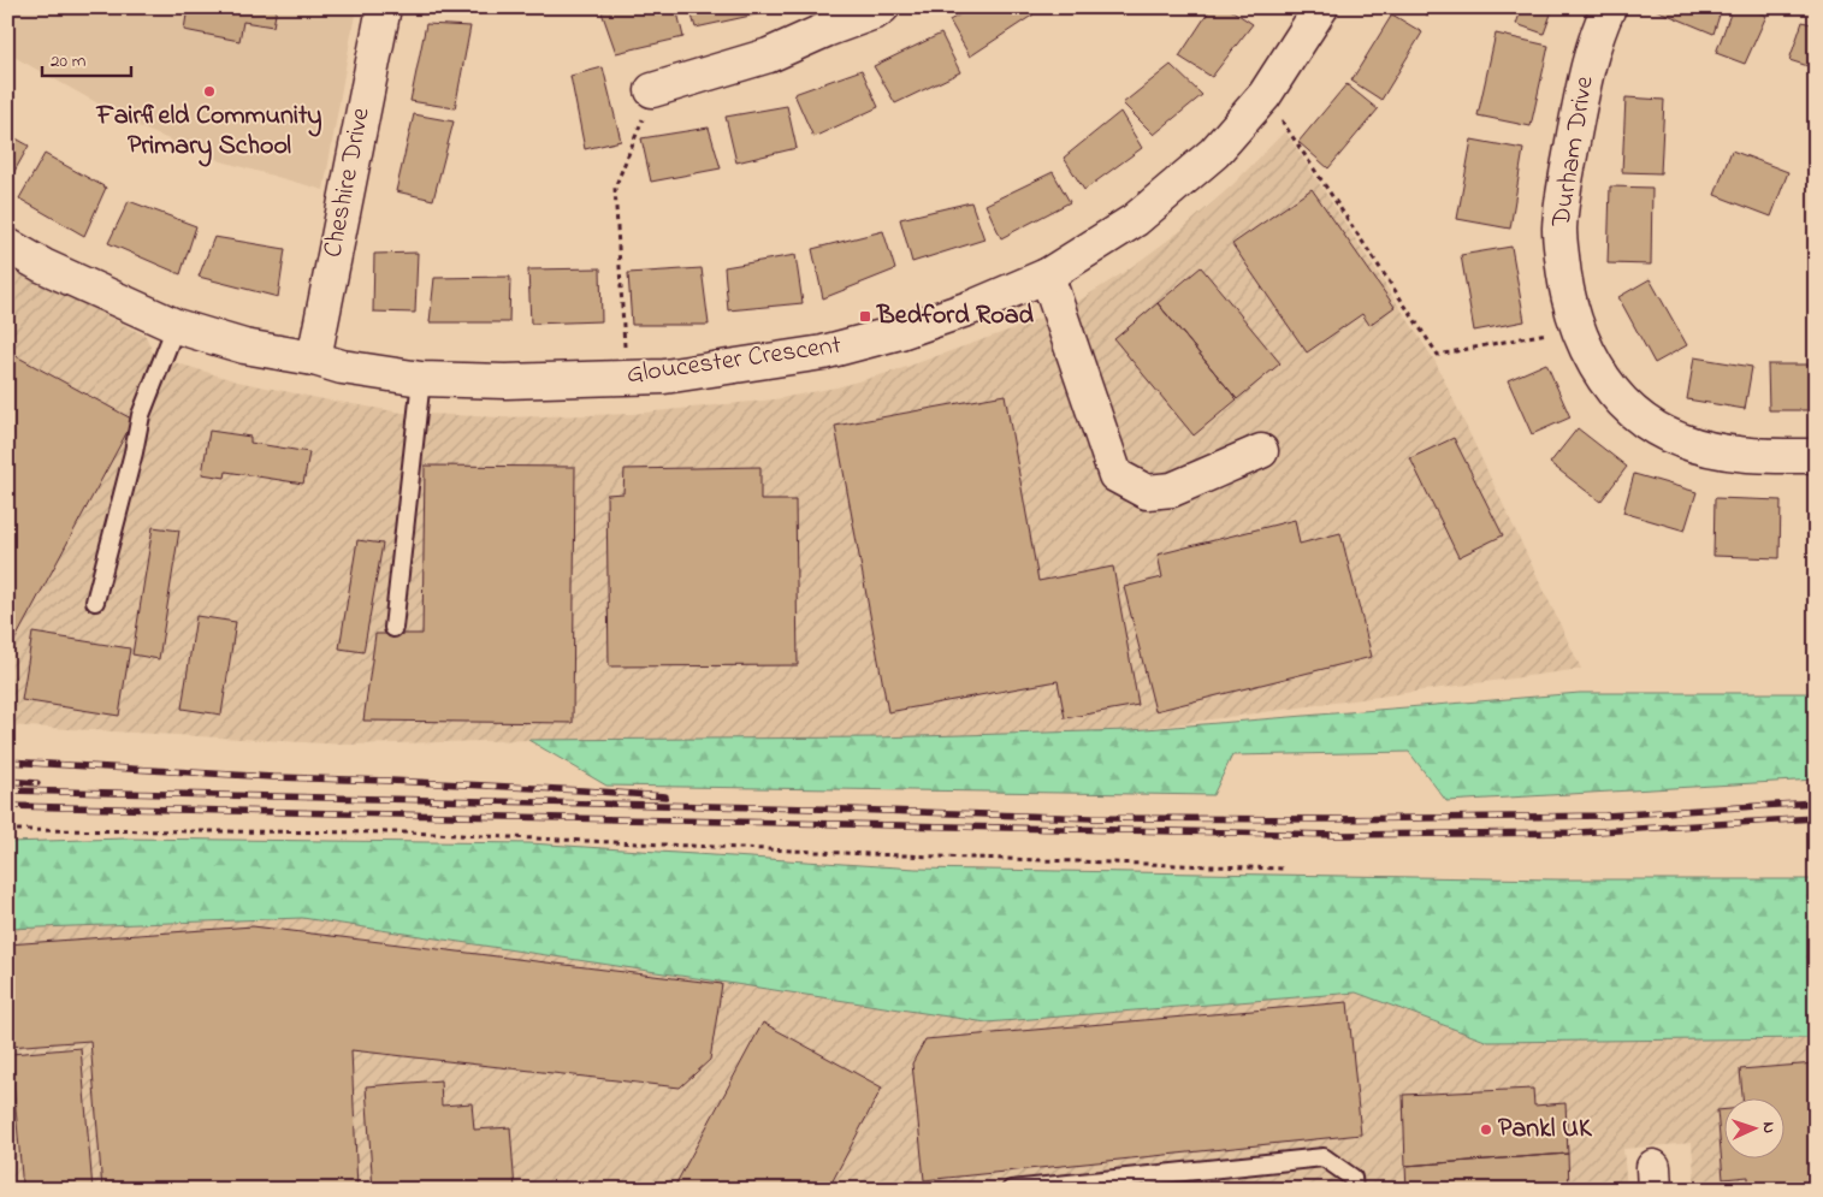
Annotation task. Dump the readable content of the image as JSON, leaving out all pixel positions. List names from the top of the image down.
{
  "streets": {
    "street": ["Durham Drive", "Cheshire Drive", "Gloucester Crescent"]
  },
  "crossings": [
    ["Cheshire Drive", "Gloucester Crescent"]
  ],
  "places": {
    "other": ["Fairfield Community Primary School", "Pankl UK"],
    "transit": ["Bedford Road"]
  },
  "scale_bar": "20 m",
  "north": "right"
}
